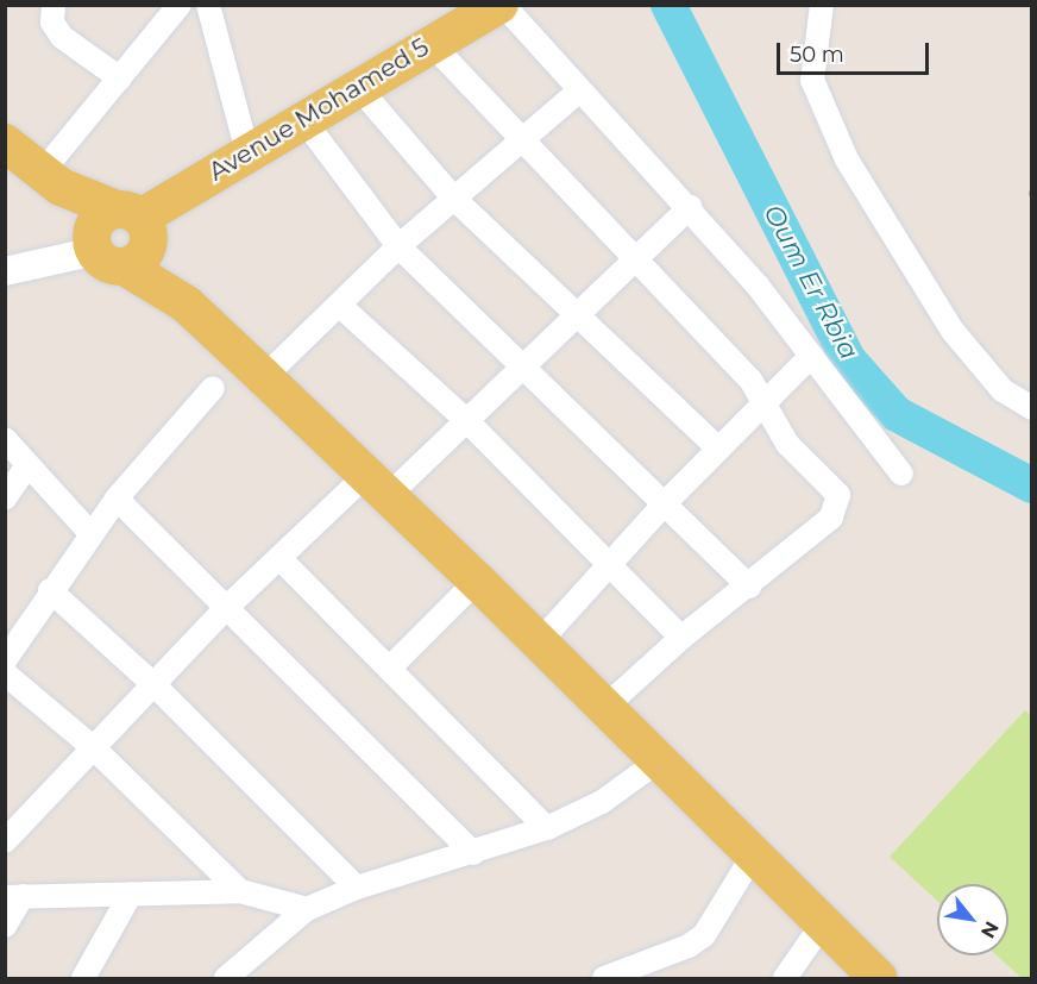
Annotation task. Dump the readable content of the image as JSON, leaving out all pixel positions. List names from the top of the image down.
{
  "streets": {
    "main road": ["Avenue Mohamed 5"]
  },
  "water": ["Oum Er Rbia"],
  "scale_bar": "50 m",
  "north": "bottom right"
}
